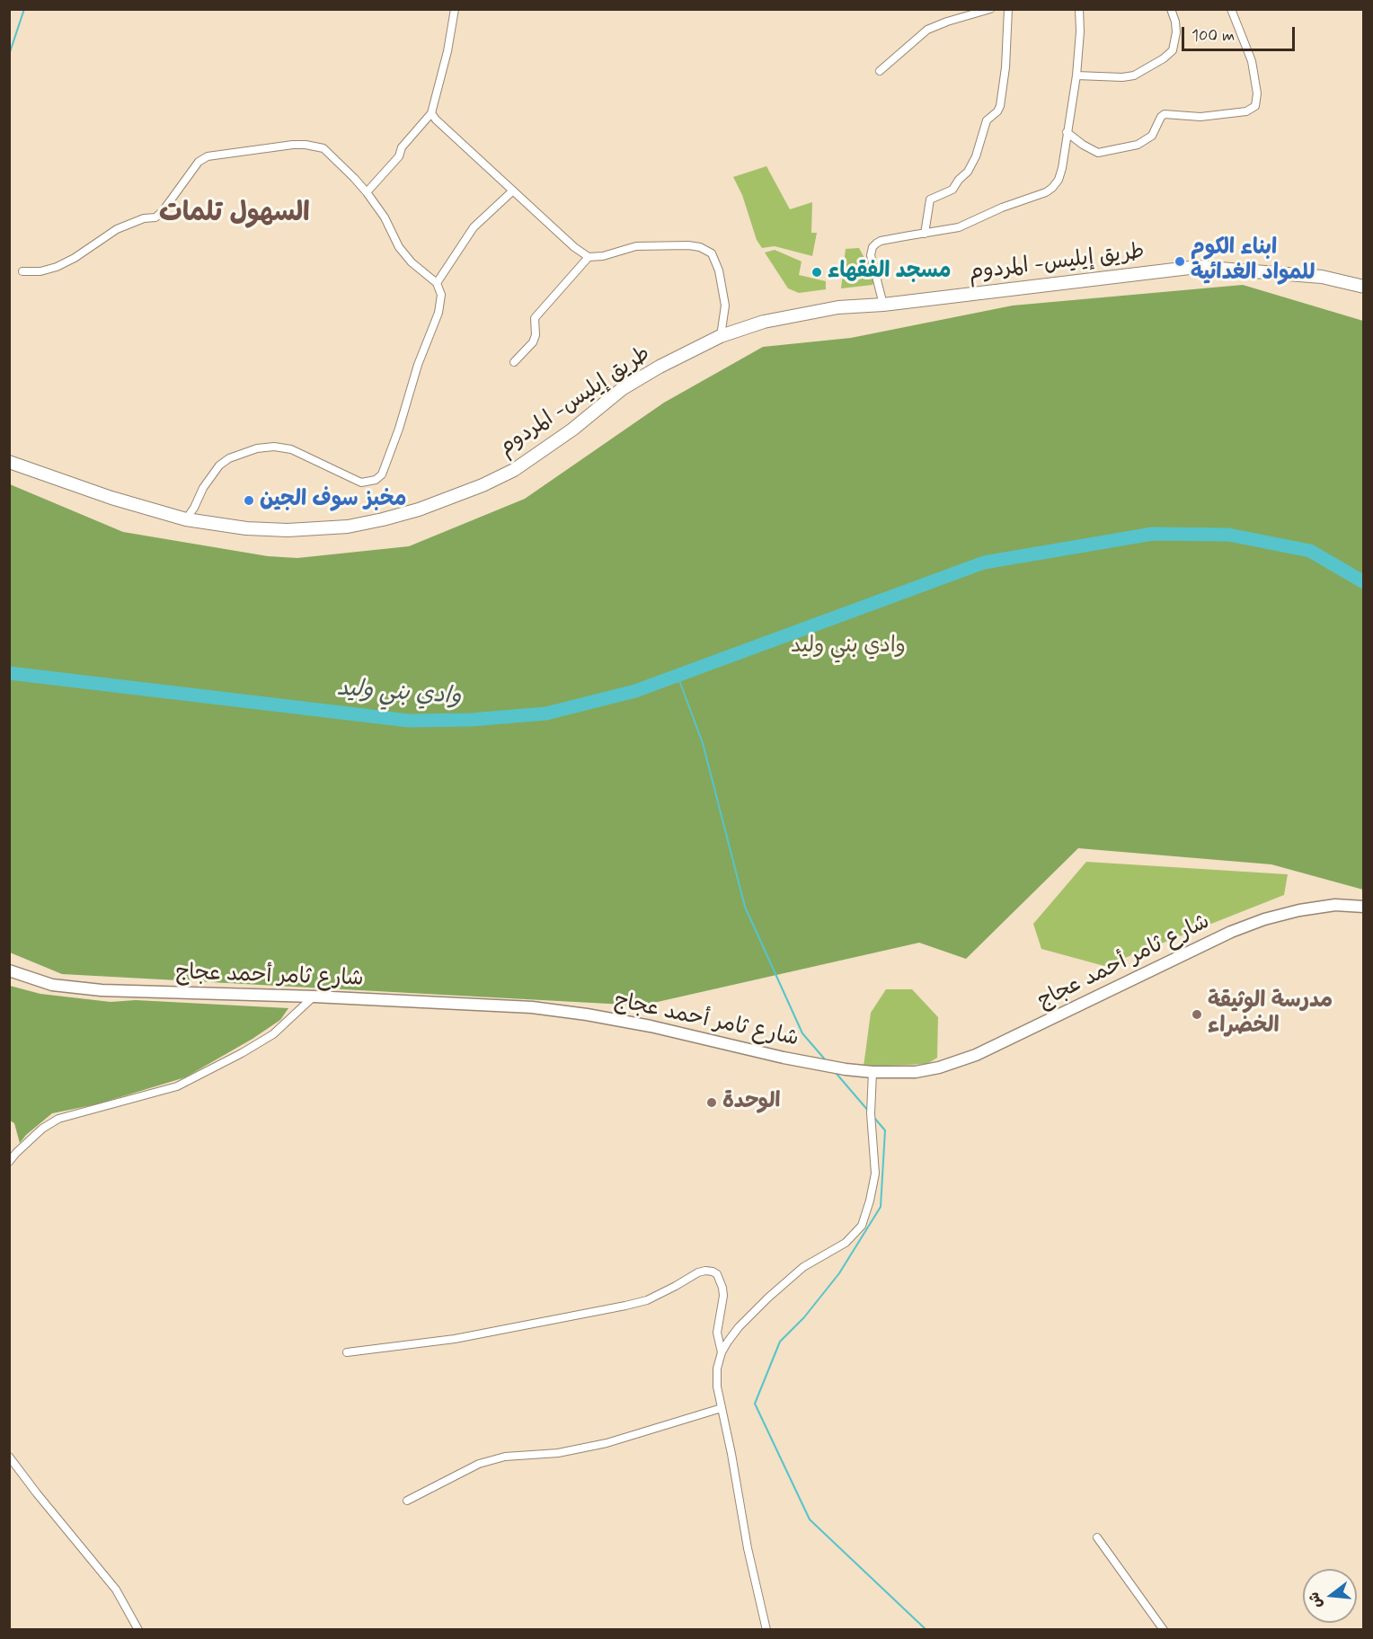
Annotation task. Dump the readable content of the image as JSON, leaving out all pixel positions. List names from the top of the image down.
{
  "streets": {
    "highway": ["طريق إيليس- المردوم"],
    "main road": ["شارع ثامر أحمد عجاج"]
  },
  "districts": ["السهول تلمات"],
  "water": ["وادي بني وليد"],
  "parks": ["وادي بني وليد"],
  "places": [
    "ابناء الكوم للمواد الغدائية",
    "مسجد الفقهاء",
    "مخبز سوف الجين",
    "مدرسة الوثيقة الخضراء",
    "الوحدة"
  ],
  "scale_bar": "100 m",
  "north": "left"
}
